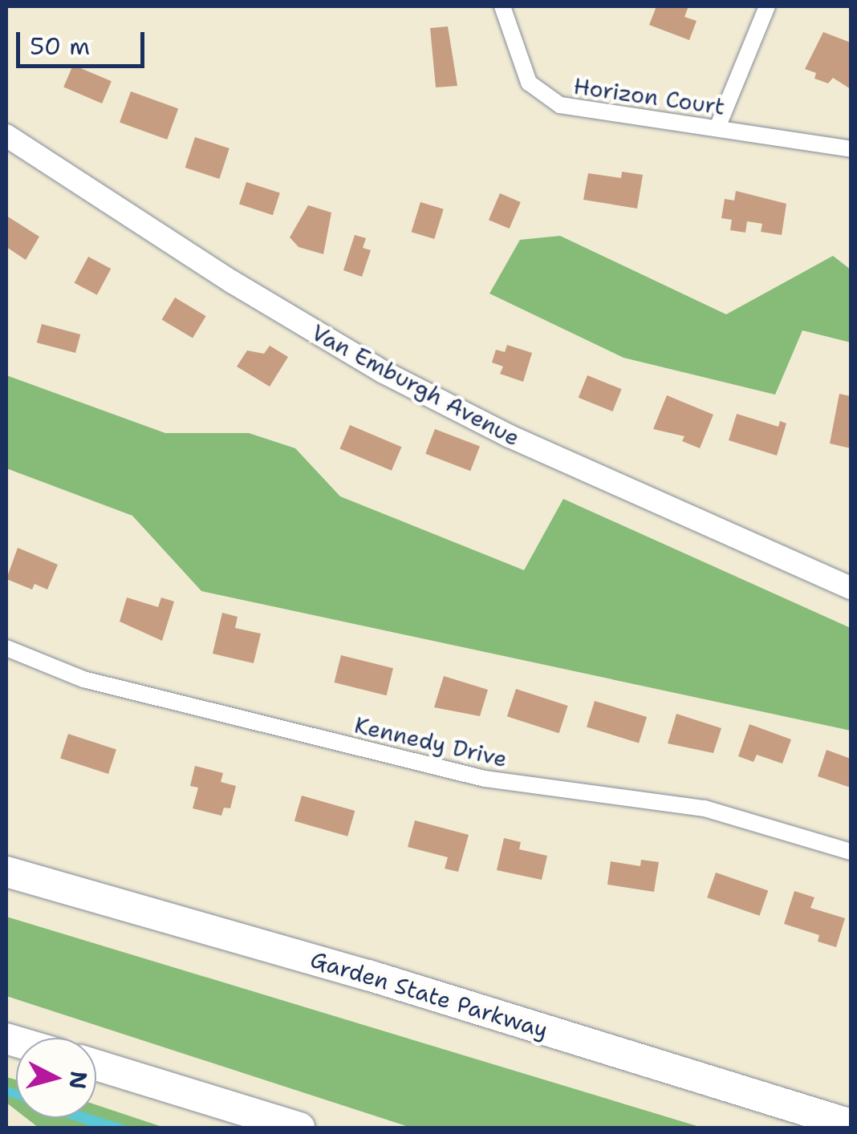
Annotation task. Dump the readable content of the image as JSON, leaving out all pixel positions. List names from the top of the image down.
{
  "streets": {
    "highway": ["Garden State Parkway"],
    "main road": ["Van Emburgh Avenue"],
    "street": ["Horizon Court", "Kennedy Drive"]
  },
  "scale_bar": "50 m",
  "north": "right"
}
